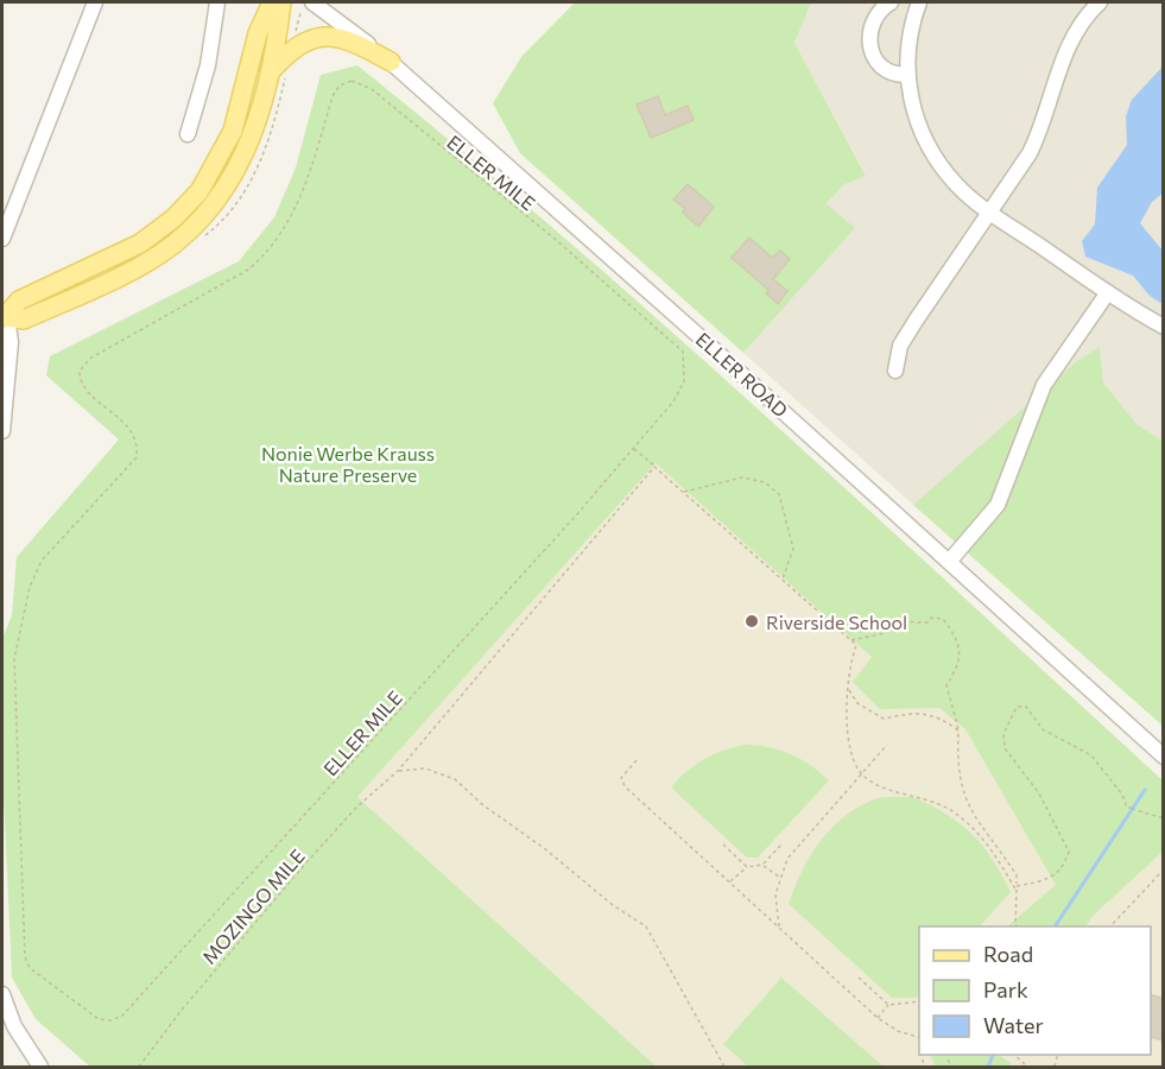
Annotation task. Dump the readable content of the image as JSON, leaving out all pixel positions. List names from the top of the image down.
{
  "streets": {
    "street": ["ELLER ROAD"],
    "path": ["ELLER MILE", "MOZINGO MILE"]
  },
  "parks": ["Nonie Werbe Krauss Nature Preserve"],
  "places": ["Riverside School"],
  "legend": ["Road", "Park", "Water"]
}
